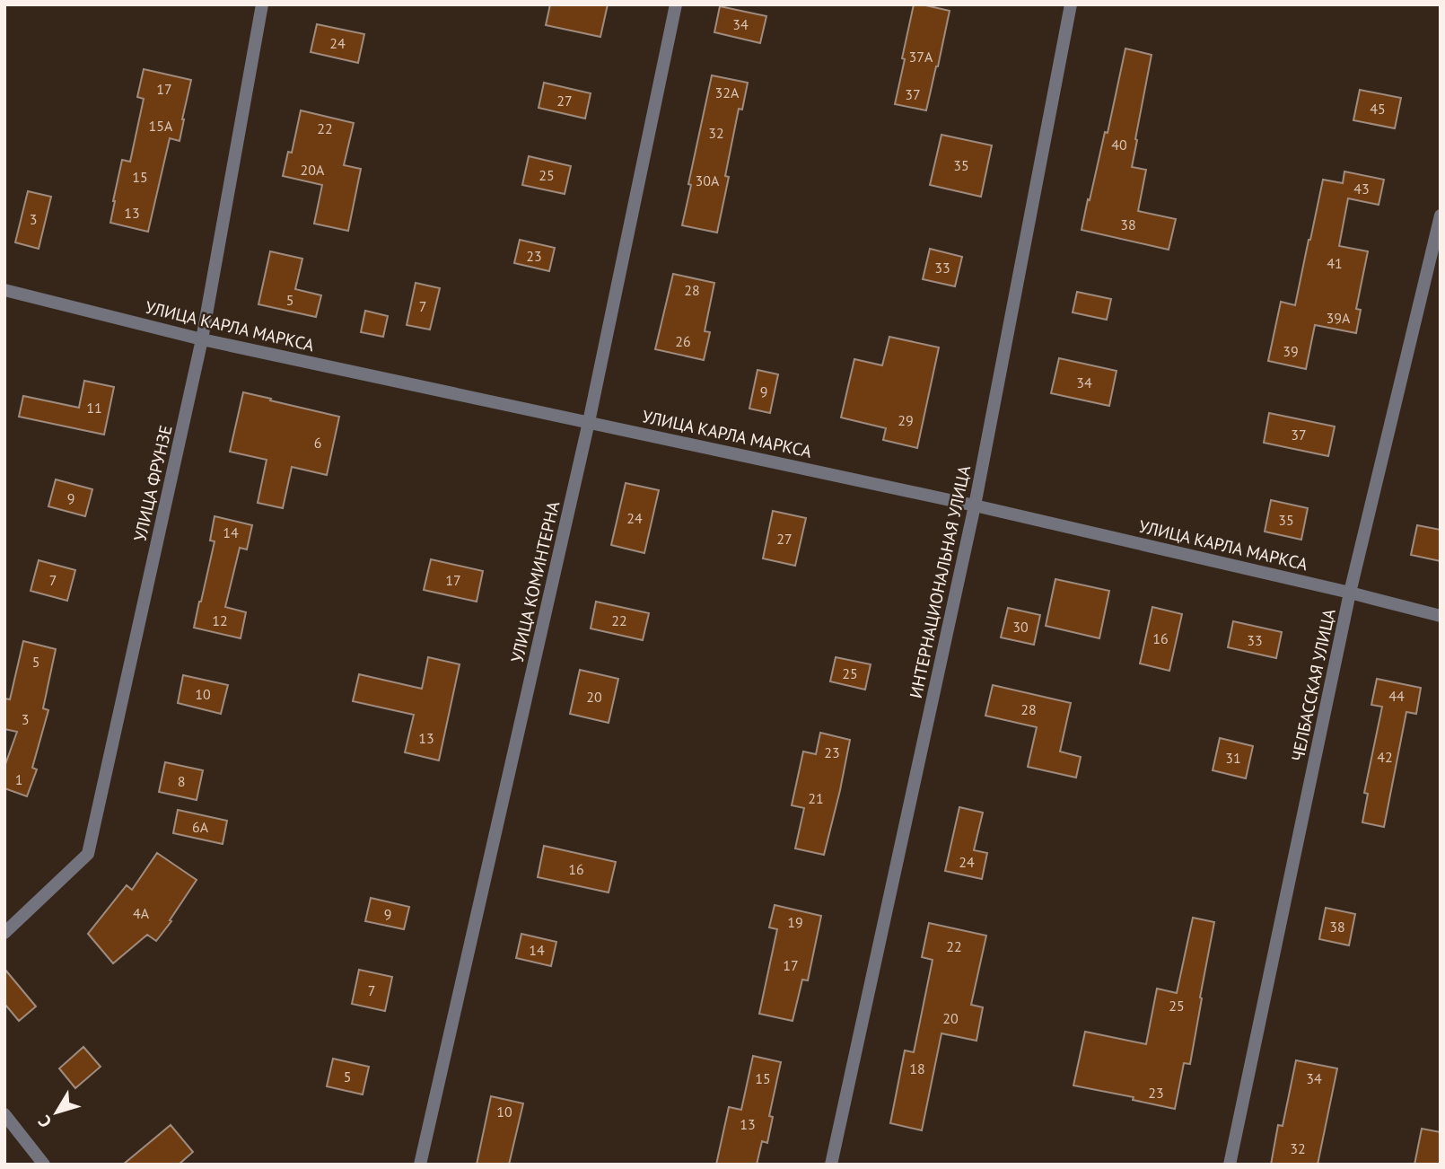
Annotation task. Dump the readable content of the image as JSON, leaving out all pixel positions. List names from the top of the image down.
{
  "streets": {
    "street": [
      "УЛИЦА КАРЛА МАРКСА",
      "УЛИЦА ФРУНЗЕ",
      "УЛИЦА КОМИНТЕРНА",
      "ИНТЕРНАЦИОНАЛЬНАЯ УЛИЦА",
      "ЧЕЛБАССКАЯ УЛИЦА"
    ]
  },
  "crossings": [
    ["УЛИЦА КАРЛА МАРКСА", "УЛИЦА ФРУНЗЕ"],
    ["УЛИЦА КАРЛА МАРКСА", "УЛИЦА КОМИНТЕРНА"],
    ["УЛИЦА КАРЛА МАРКСА", "ИНТЕРНАЦИОНАЛЬНАЯ УЛИЦА"],
    ["УЛИЦА КАРЛА МАРКСА", "ЧЕЛБАССКАЯ УЛИЦА"]
  ],
  "house_numbers": [
    "34",
    "24",
    "37А",
    "17",
    "32А",
    "37",
    "27",
    "45",
    "15А",
    "22",
    "32",
    "40",
    "35",
    "20А",
    "25",
    "15",
    "30А",
    "43",
    "13",
    "3",
    "38",
    "23",
    "41",
    "33",
    "28",
    "5",
    "7",
    "39А",
    "26",
    "39",
    "34",
    "9",
    "11",
    "29",
    "37",
    "6",
    "9",
    "24",
    "35",
    "14",
    "27",
    "7",
    "17",
    "12",
    "22",
    "30",
    "16",
    "33",
    "5",
    "25",
    "10",
    "44",
    "20",
    "28",
    "3",
    "13",
    "23",
    "42",
    "31",
    "1",
    "8",
    "21",
    "6А",
    "24",
    "16",
    "4А",
    "9",
    "19",
    "38",
    "22",
    "14",
    "17",
    "7",
    "25",
    "20",
    "18",
    "5",
    "15",
    "34",
    "23",
    "10",
    "13",
    "32"
  ],
  "north": "bottom left"
}
